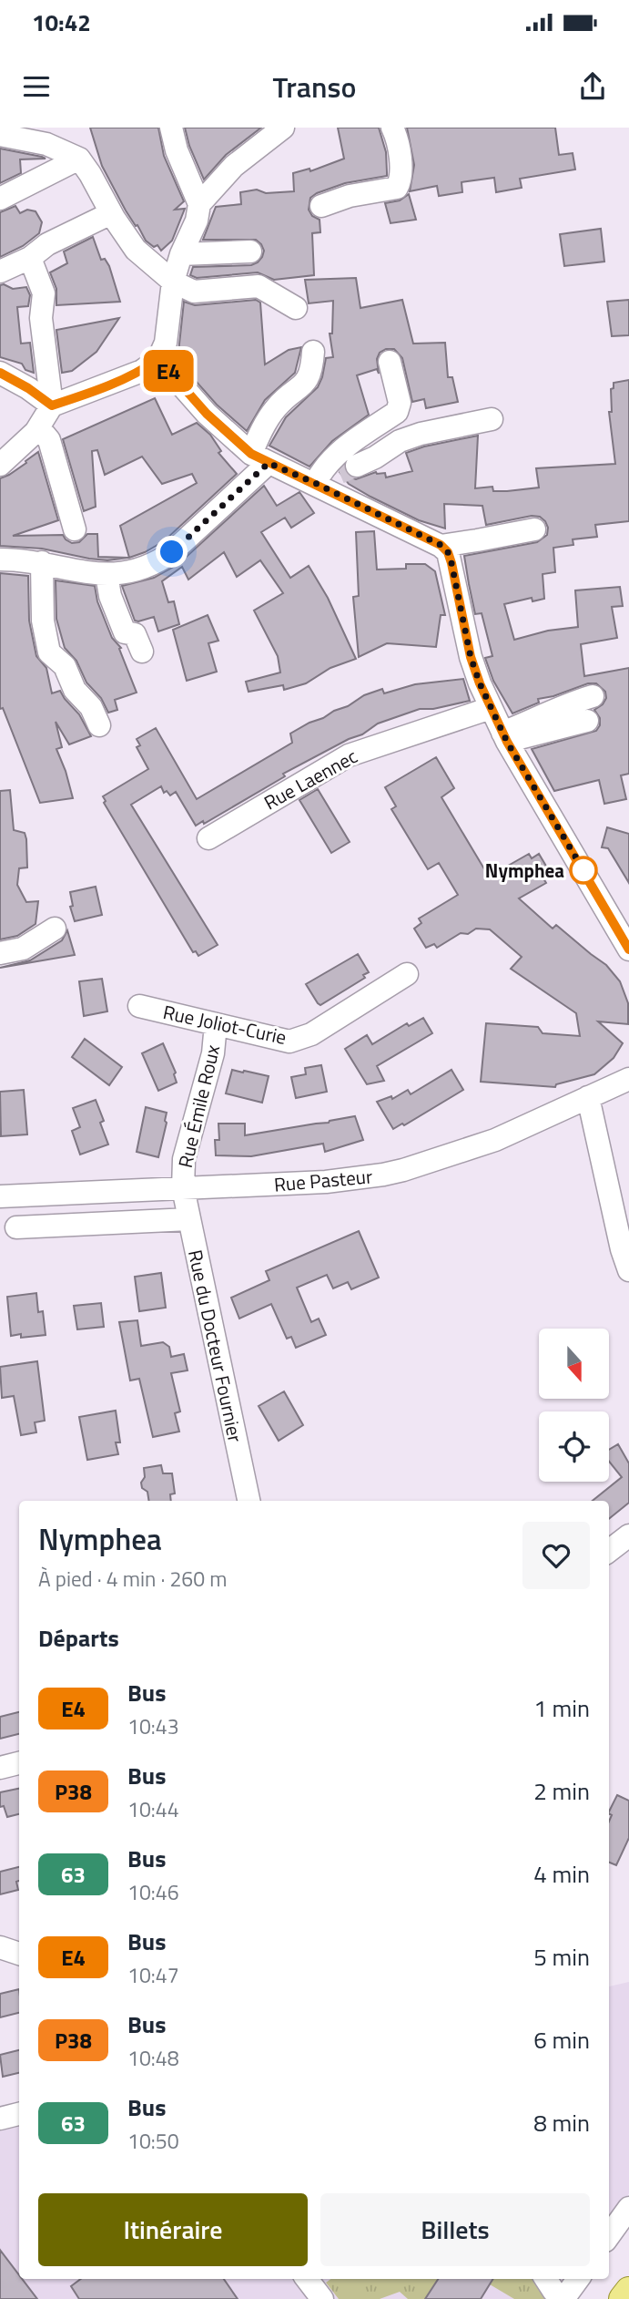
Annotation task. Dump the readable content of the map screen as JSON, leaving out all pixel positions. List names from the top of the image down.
{
  "streets": {
    "street": [
      "Rue Laennec",
      "Rue Joliot-Curie",
      "Rue Émile Roux",
      "Rue Pasteur",
      "Rue du Docteur Fournier"
    ]
  },
  "crossings": [
    ["Rue Joliot-Curie", "Rue Émile Roux"],
    ["Rue Émile Roux", "Rue Pasteur"],
    ["Rue Émile Roux", "Rue du Docteur Fournier"],
    ["Rue Pasteur", "Rue du Docteur Fournier"]
  ],
  "places": ["Nymphea"],
  "lines": ["bus line E4"],
  "north": "bottom",
  "page": {
    "status": "10:42",
    "header": "Transo",
    "on_map": "E4",
    "heading": [
      ["Nymphea", "À pied · 4 min · 260 m"],
      "Départs"
    ],
    "list": [
      {
        "mark": "E4",
        "name": "Bus",
        "note": "10:43",
        "value": "1 min"
      },
      {
        "mark": "P38",
        "name": "Bus",
        "note": "10:44",
        "value": "2 min"
      },
      {
        "mark": "63",
        "name": "Bus",
        "note": "10:46",
        "value": "4 min"
      },
      {
        "mark": "E4",
        "name": "Bus",
        "note": "10:47",
        "value": "5 min"
      },
      {
        "mark": "P38",
        "name": "Bus",
        "note": "10:48",
        "value": "6 min"
      },
      {
        "mark": "63",
        "name": "Bus",
        "note": "10:50",
        "value": "8 min"
      }
    ],
    "buttons": ["Itinéraire", "Billets"]
  }
}
